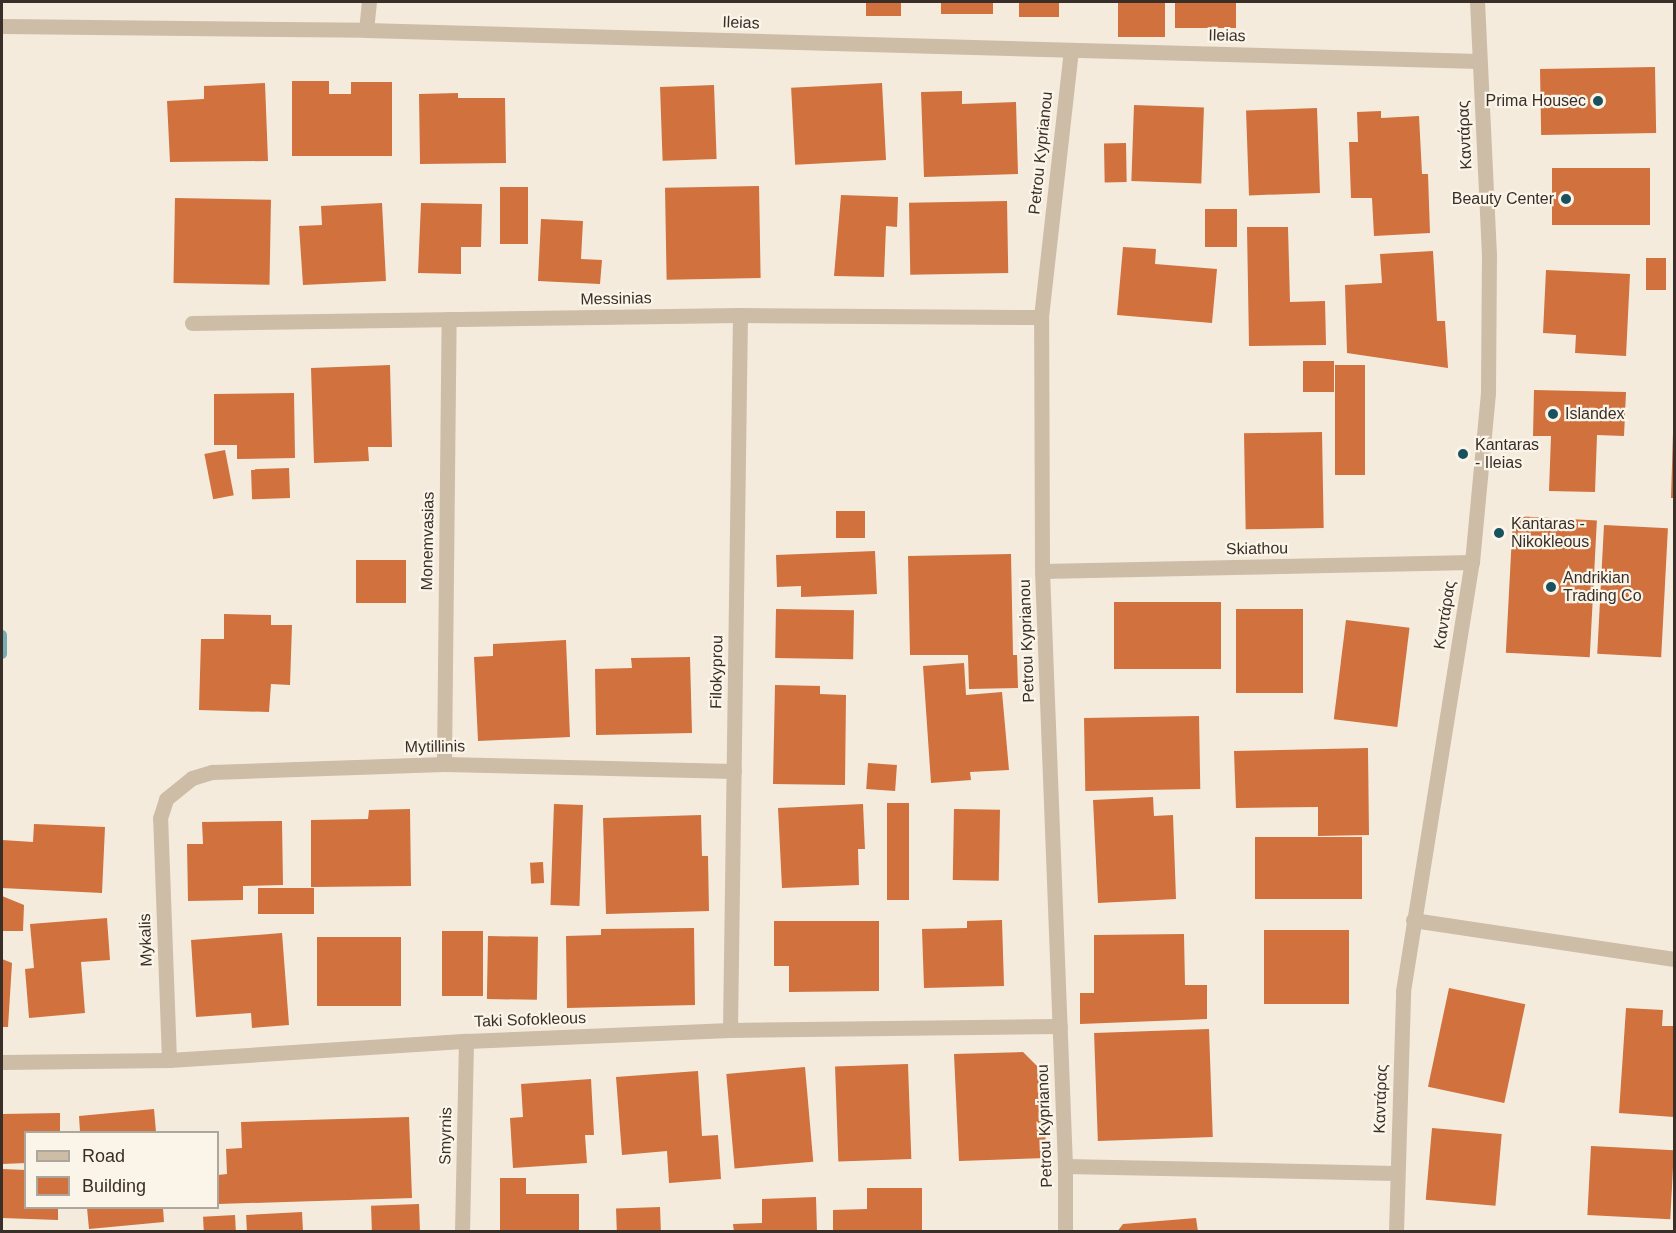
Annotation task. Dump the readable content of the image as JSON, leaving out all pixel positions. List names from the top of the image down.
{
  "streets": {
    "street": [
      "Ileias",
      "Καντάρας",
      "Petrou Kyprianou",
      "Messinias",
      "Monemvasias",
      "Skiathou",
      "Filokyprou",
      "Mytillinis",
      "Mykalis",
      "Taki Sofokleous",
      "Smyrnis"
    ]
  },
  "crossings": [
    ["Ileias", "Καντάρας"],
    ["Ileias", "Petrou Kyprianou"],
    ["Καντάρας", "Skiathou"],
    ["Petrou Kyprianou", "Messinias"],
    ["Petrou Kyprianou", "Skiathou"],
    ["Petrou Kyprianou", "Taki Sofokleous"],
    ["Messinias", "Monemvasias"],
    ["Messinias", "Filokyprou"],
    ["Monemvasias", "Mytillinis"],
    ["Filokyprou", "Mytillinis"],
    ["Filokyprou", "Taki Sofokleous"],
    ["Mytillinis", "Mykalis"],
    ["Mykalis", "Taki Sofokleous"],
    ["Taki Sofokleous", "Smyrnis"]
  ],
  "places": [
    "Prima Housec",
    "Beauty Center",
    "Islandex",
    "Kantaras - Ileias",
    "Kantaras - Nikokleous",
    "Andrikian Trading Co"
  ],
  "legend": ["Road", "Building"]
}
